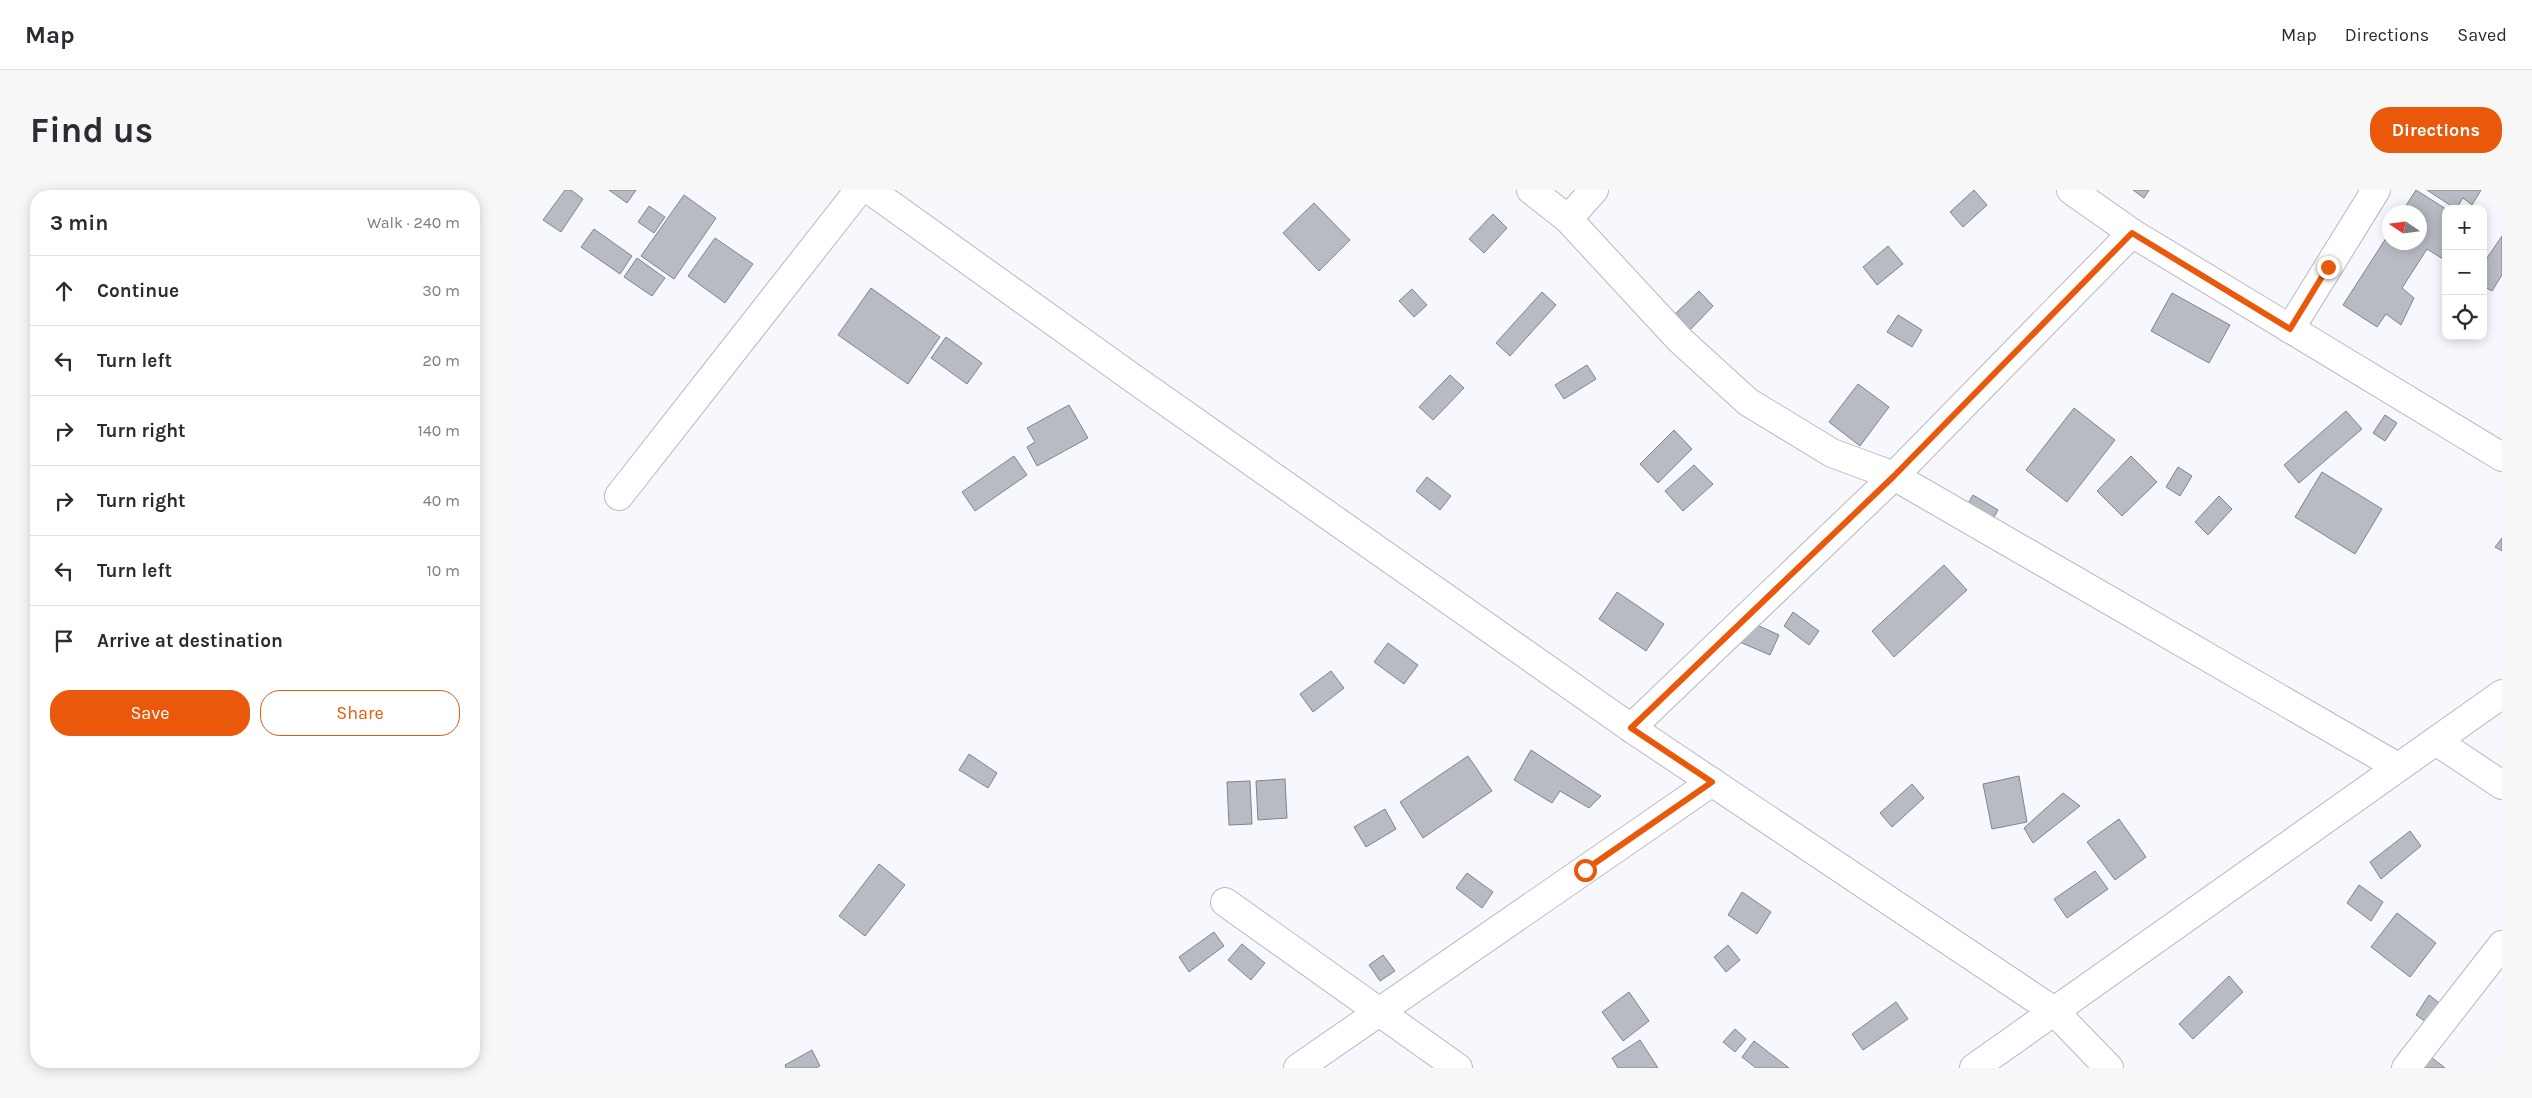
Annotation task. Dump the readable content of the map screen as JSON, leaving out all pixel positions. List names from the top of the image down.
{
  "north": "left",
  "page": {
    "header": "Map",
    "nav": ["Map", "Directions", "Saved"],
    "buttons": [
      "Directions",
      ["Save", "Share"]
    ],
    "title": "Find us",
    "heading": ["3 min", "Walk · 240 m"],
    "map_buttons": ["+", "−"],
    "list": [
      ["Continue", "30 m"],
      ["Turn left", "20 m"],
      ["Turn right", "140 m"],
      ["Turn right", "40 m"],
      ["Turn left", "10 m"],
      "Arrive at destination"
    ]
  }
}
